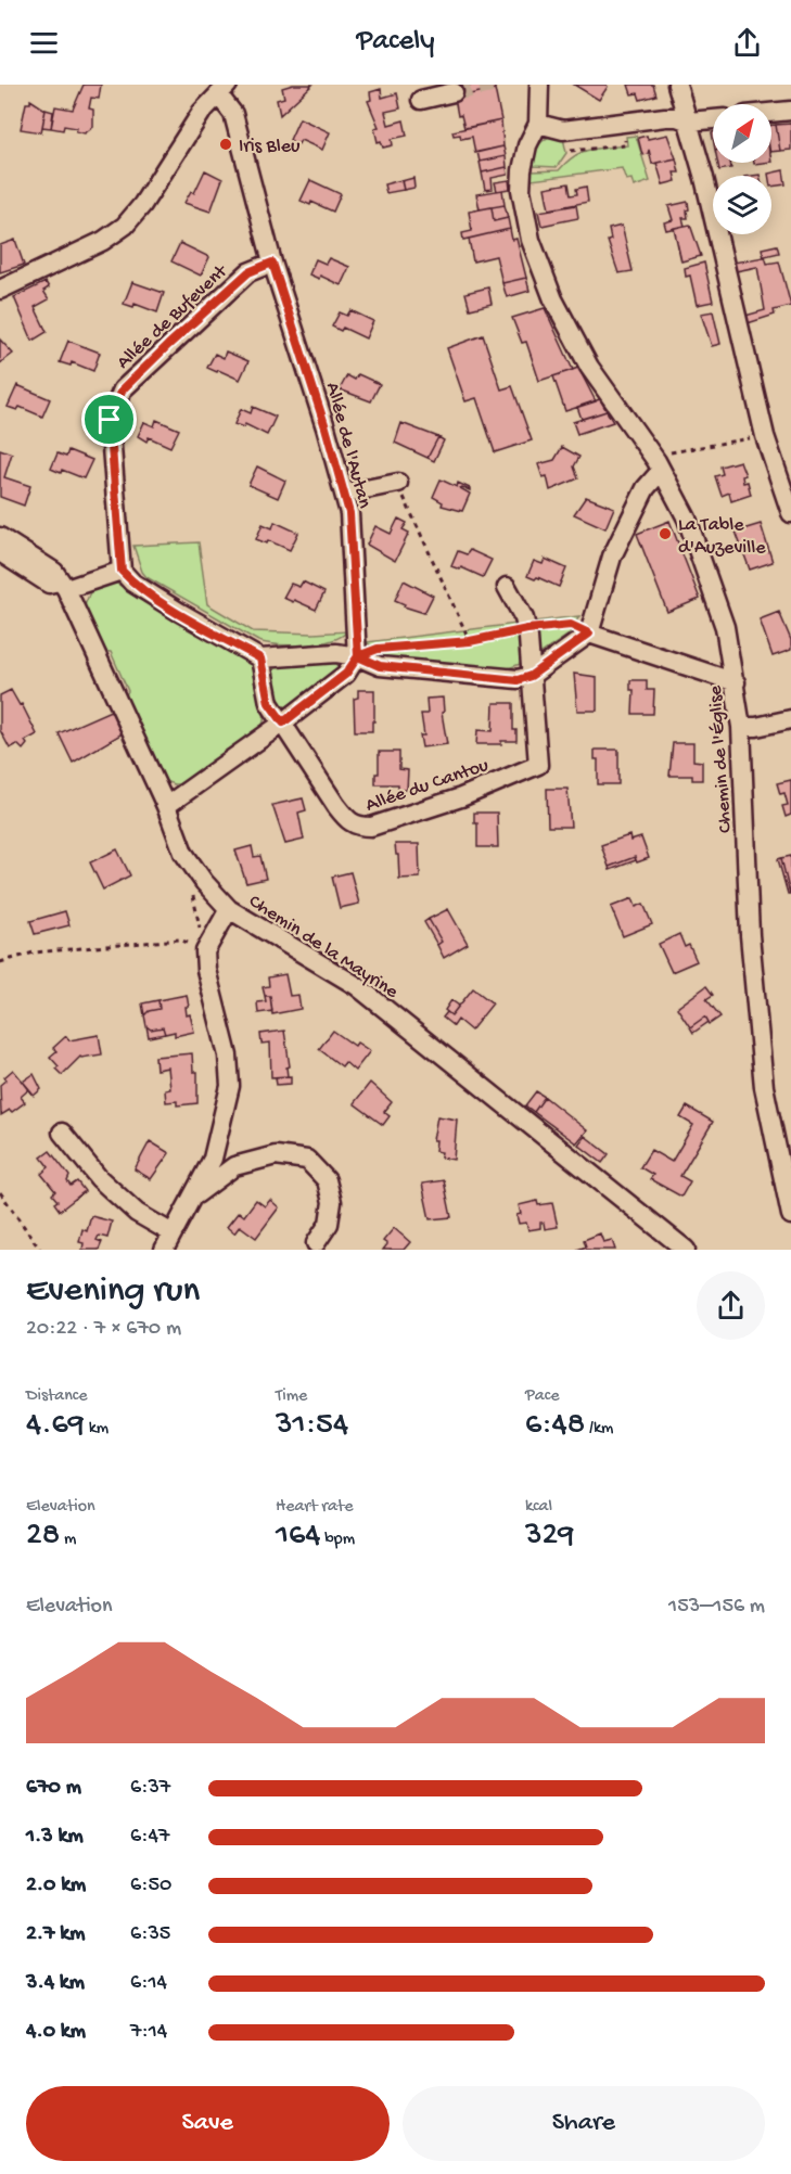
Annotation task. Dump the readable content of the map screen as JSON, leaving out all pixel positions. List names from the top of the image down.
{
  "streets": {
    "street": [
      "Allée de Bufevent",
      "Allée de l'Autan",
      "Chemin de l'Église",
      "Allée du Cantou",
      "Chemin de la Mayrine"
    ]
  },
  "crossings": [
    ["Allée de Bufevent", "Allée de l'Autan"]
  ],
  "places": ["Iris Bleu", "La Table d'Auzeville"],
  "north": "top right",
  "page": {
    "header": "Pacely",
    "heading": ["Evening run", "20:22 · 7 × 670 m"],
    "stats": [
      ["Distance", "4.69 km"],
      ["Time", "31:54"],
      ["Pace", "6:48 /km"],
      ["Elevation", "28 m"],
      ["Heart rate", "164 bpm"],
      ["kcal", "329"]
    ],
    "chart": ["Elevation", "153–156 m"],
    "list": [
      {
        "name": "670 m",
        "note": "6:37"
      },
      {
        "name": "1.3 km",
        "note": "6:47"
      },
      {
        "name": "2.0 km",
        "note": "6:50"
      },
      {
        "name": "2.7 km",
        "note": "6:35"
      },
      {
        "name": "3.4 km",
        "note": "6:14"
      },
      {
        "name": "4.0 km",
        "note": "7:14"
      }
    ],
    "buttons": ["Save", "Share"]
  }
}
